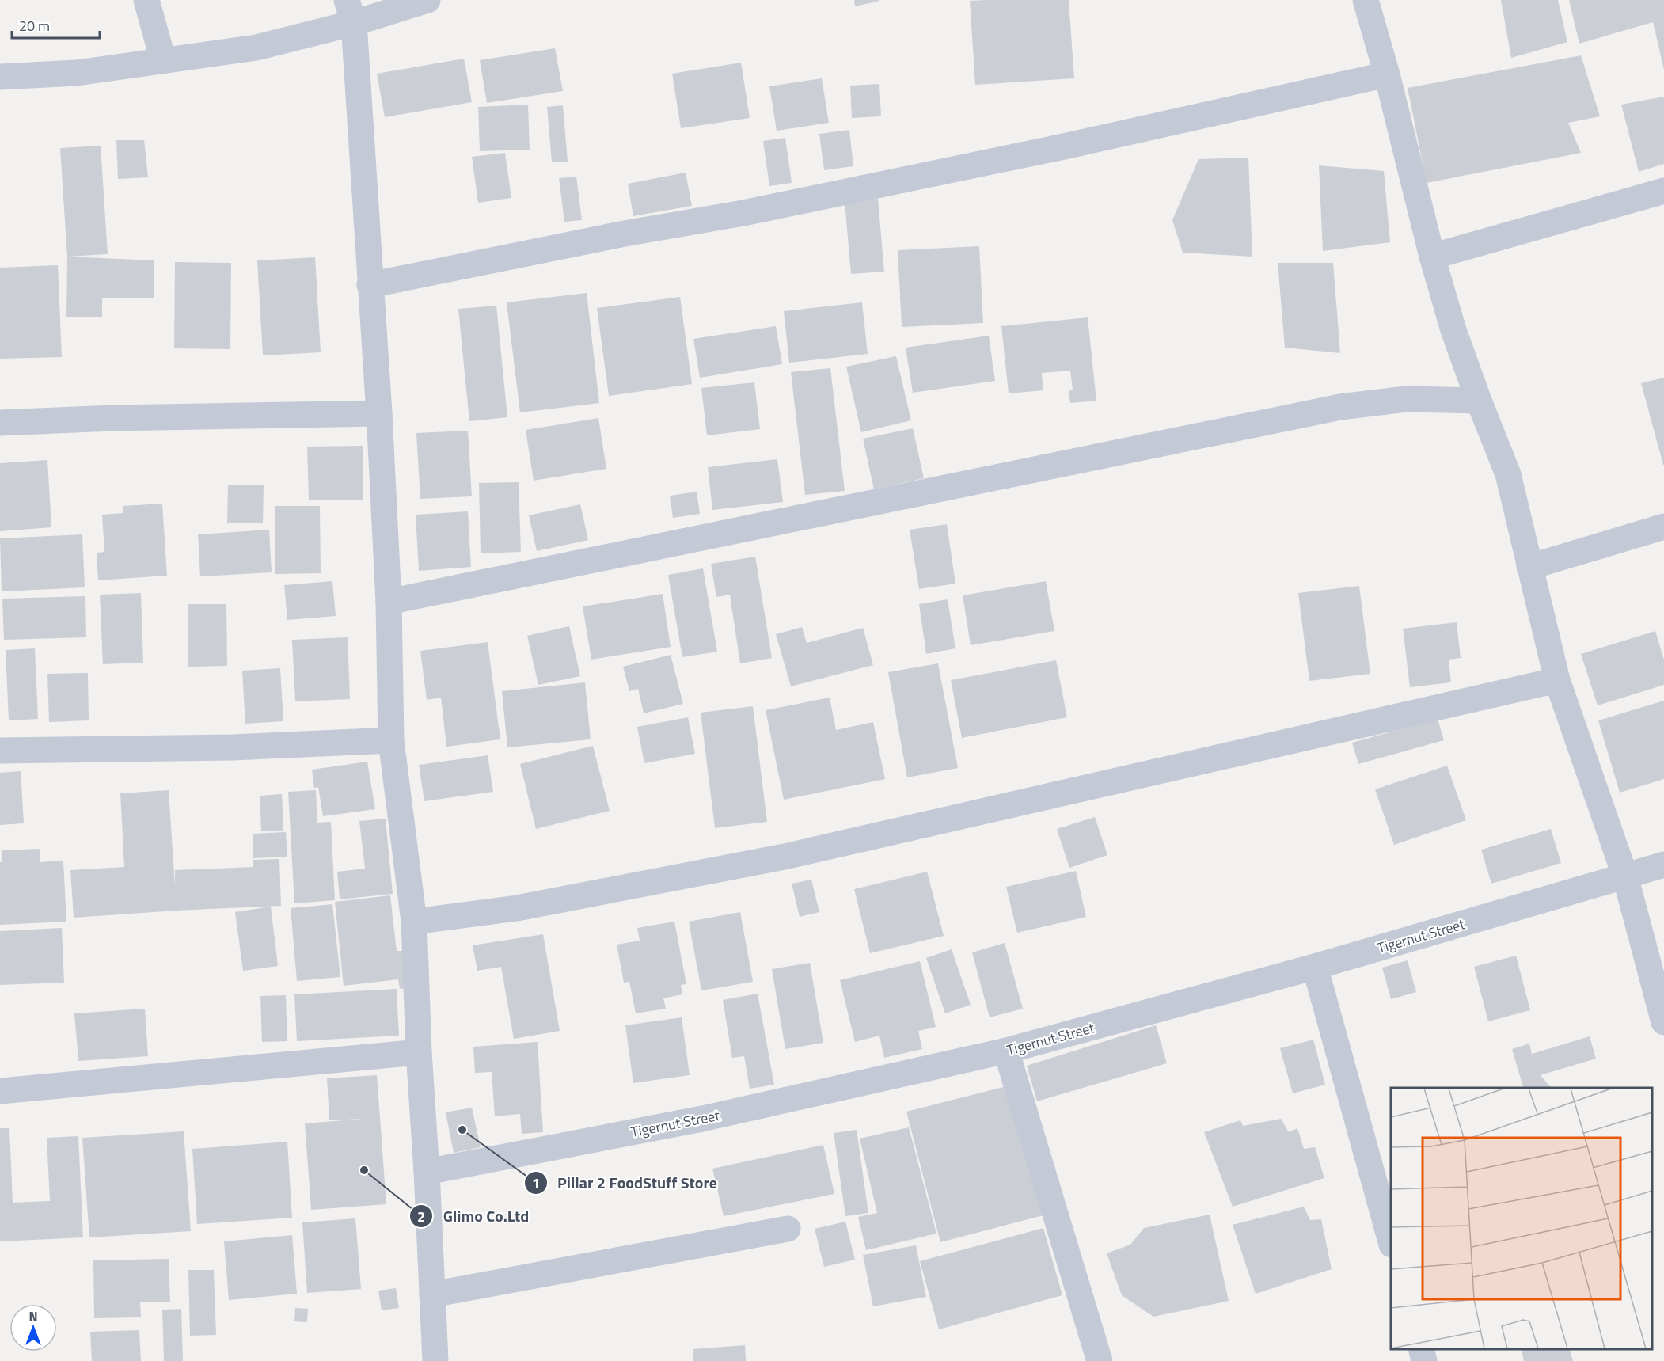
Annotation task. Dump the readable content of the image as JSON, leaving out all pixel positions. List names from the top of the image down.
{
  "streets": {
    "street": ["Tigernut Street"]
  },
  "places": ["Pillar 2 FoodStuff Store", "Glimo Co.Ltd"],
  "scale_bar": "20 m",
  "north": "top"
}
